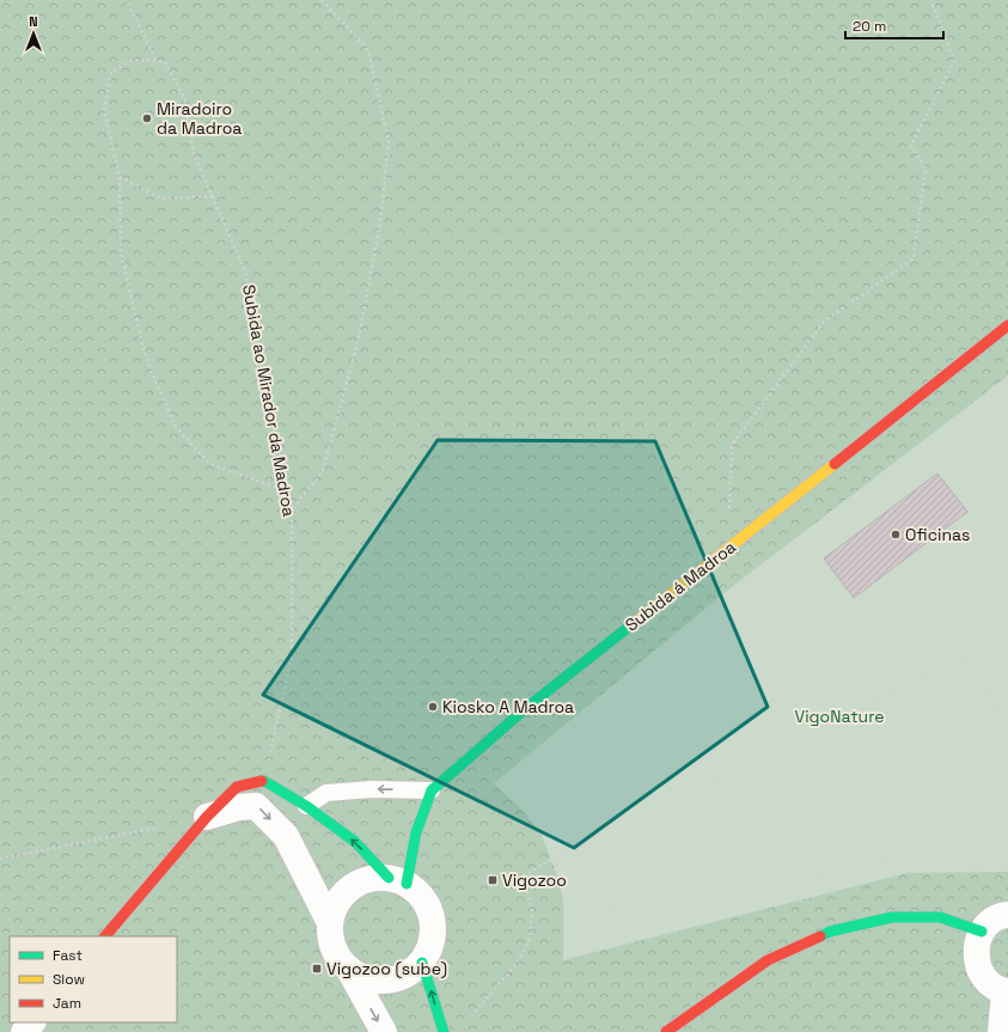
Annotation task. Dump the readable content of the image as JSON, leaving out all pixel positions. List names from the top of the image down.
{
  "streets": {
    "street": ["Subida á Madroa"],
    "path": ["Subida ao Mirador da Madroa"]
  },
  "parks": ["VigoNature"],
  "places": {
    "other": ["Miradoiro da Madroa", "Oficinas", "Kiosko A Madroa"],
    "transit": ["Vigozoo", "Vigozoo (sube)"]
  },
  "legend": ["Fast", "Slow", "Jam"],
  "scale_bar": "20 m",
  "north": "top"
}
